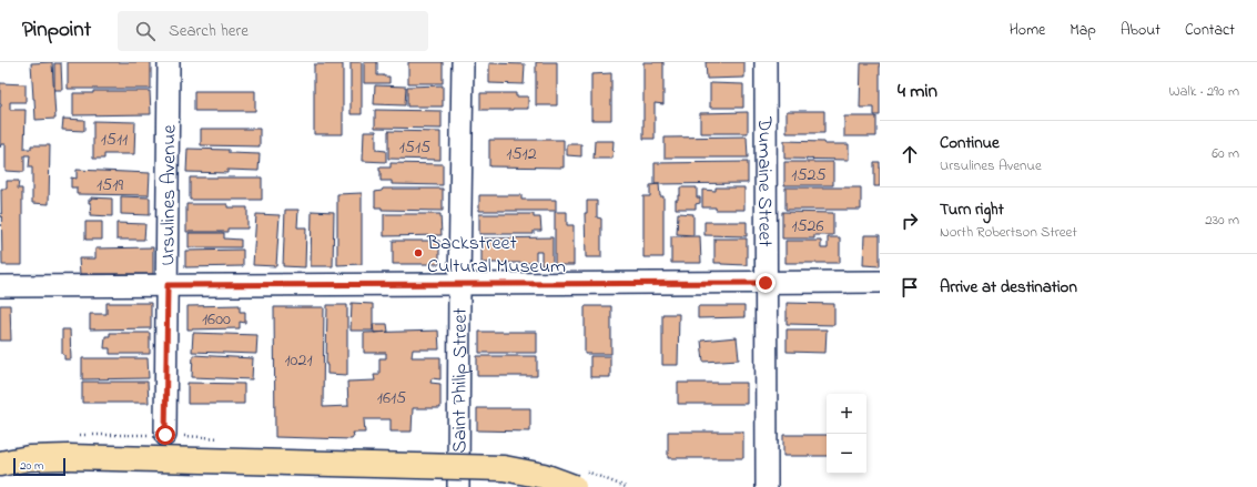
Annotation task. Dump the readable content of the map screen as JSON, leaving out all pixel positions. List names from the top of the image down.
{
  "streets": {
    "street": ["Dumaine Street", "Ursulines Avenue", "Saint Philip Street"]
  },
  "places": ["Backstreet Cultural Museum"],
  "house_numbers": [
    "1511",
    "1515",
    "1512",
    "1525",
    "1519",
    "1526",
    "1600",
    "1021",
    "1615"
  ],
  "scale_bar": "20 m",
  "page": {
    "header": "Pinpoint",
    "search": "Search here",
    "nav": [
      "Home",
      "Map",
      "About",
      "Contact"
    ],
    "heading": ["4 min", "Walk · 290 m"],
    "list": [
      ["Continue", "Ursulines Avenue", "60 m"],
      ["Turn right", "North Robertson Street", "230 m"],
      "Arrive at destination"
    ],
    "map_buttons": ["+", "−"],
    "scale": "20 m"
  }
}
